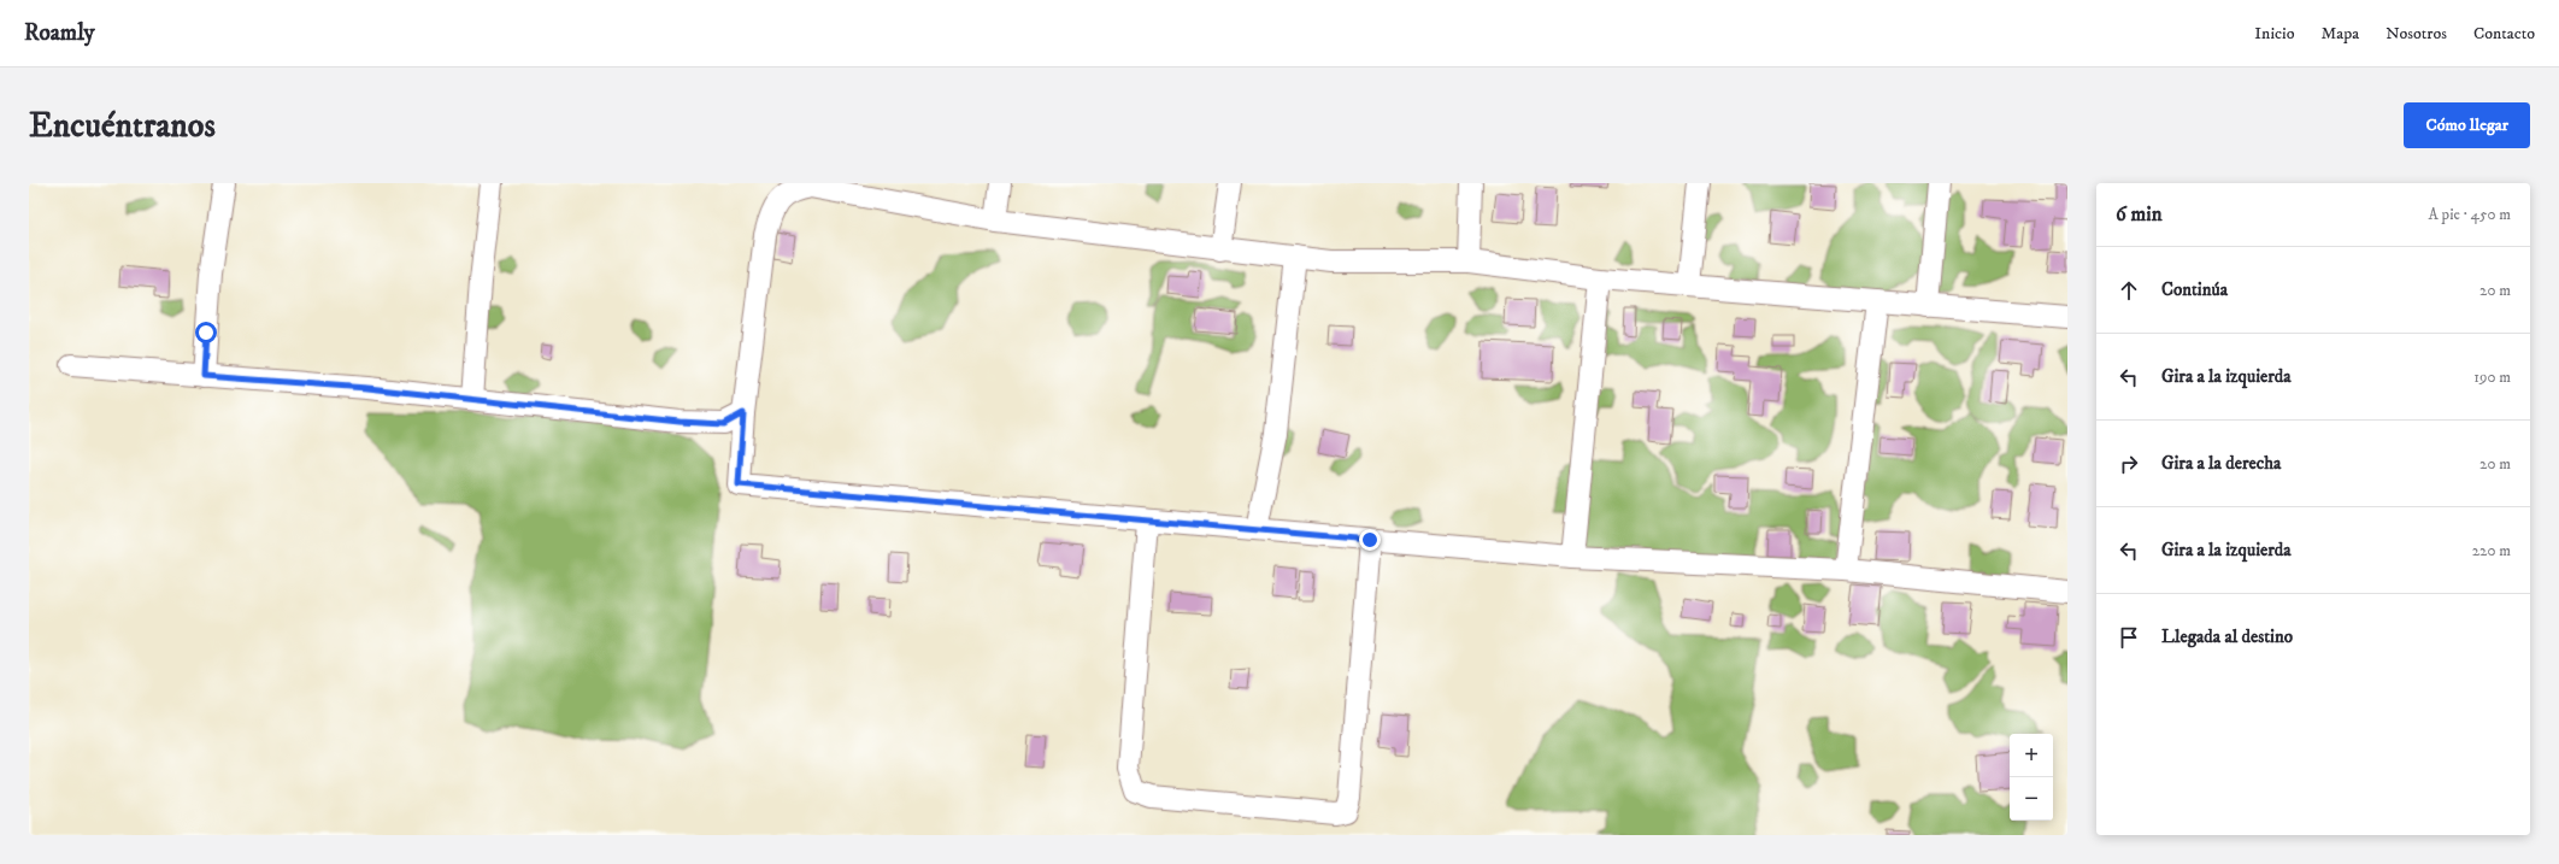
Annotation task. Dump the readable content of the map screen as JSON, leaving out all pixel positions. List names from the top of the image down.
{
  "page": {
    "header": "Roamly",
    "nav": [
      "Inicio",
      "Mapa",
      "Nosotros",
      "Contacto"
    ],
    "buttons": "Cómo llegar",
    "title": "Encuéntranos",
    "heading": ["6 min", "A pie · 450 m"],
    "list": [
      ["Continúa", "20 m"],
      ["Gira a la izquierda", "190 m"],
      ["Gira a la derecha", "20 m"],
      ["Gira a la izquierda", "220 m"],
      "Llegada al destino"
    ],
    "map_buttons": ["+", "−"]
  }
}
